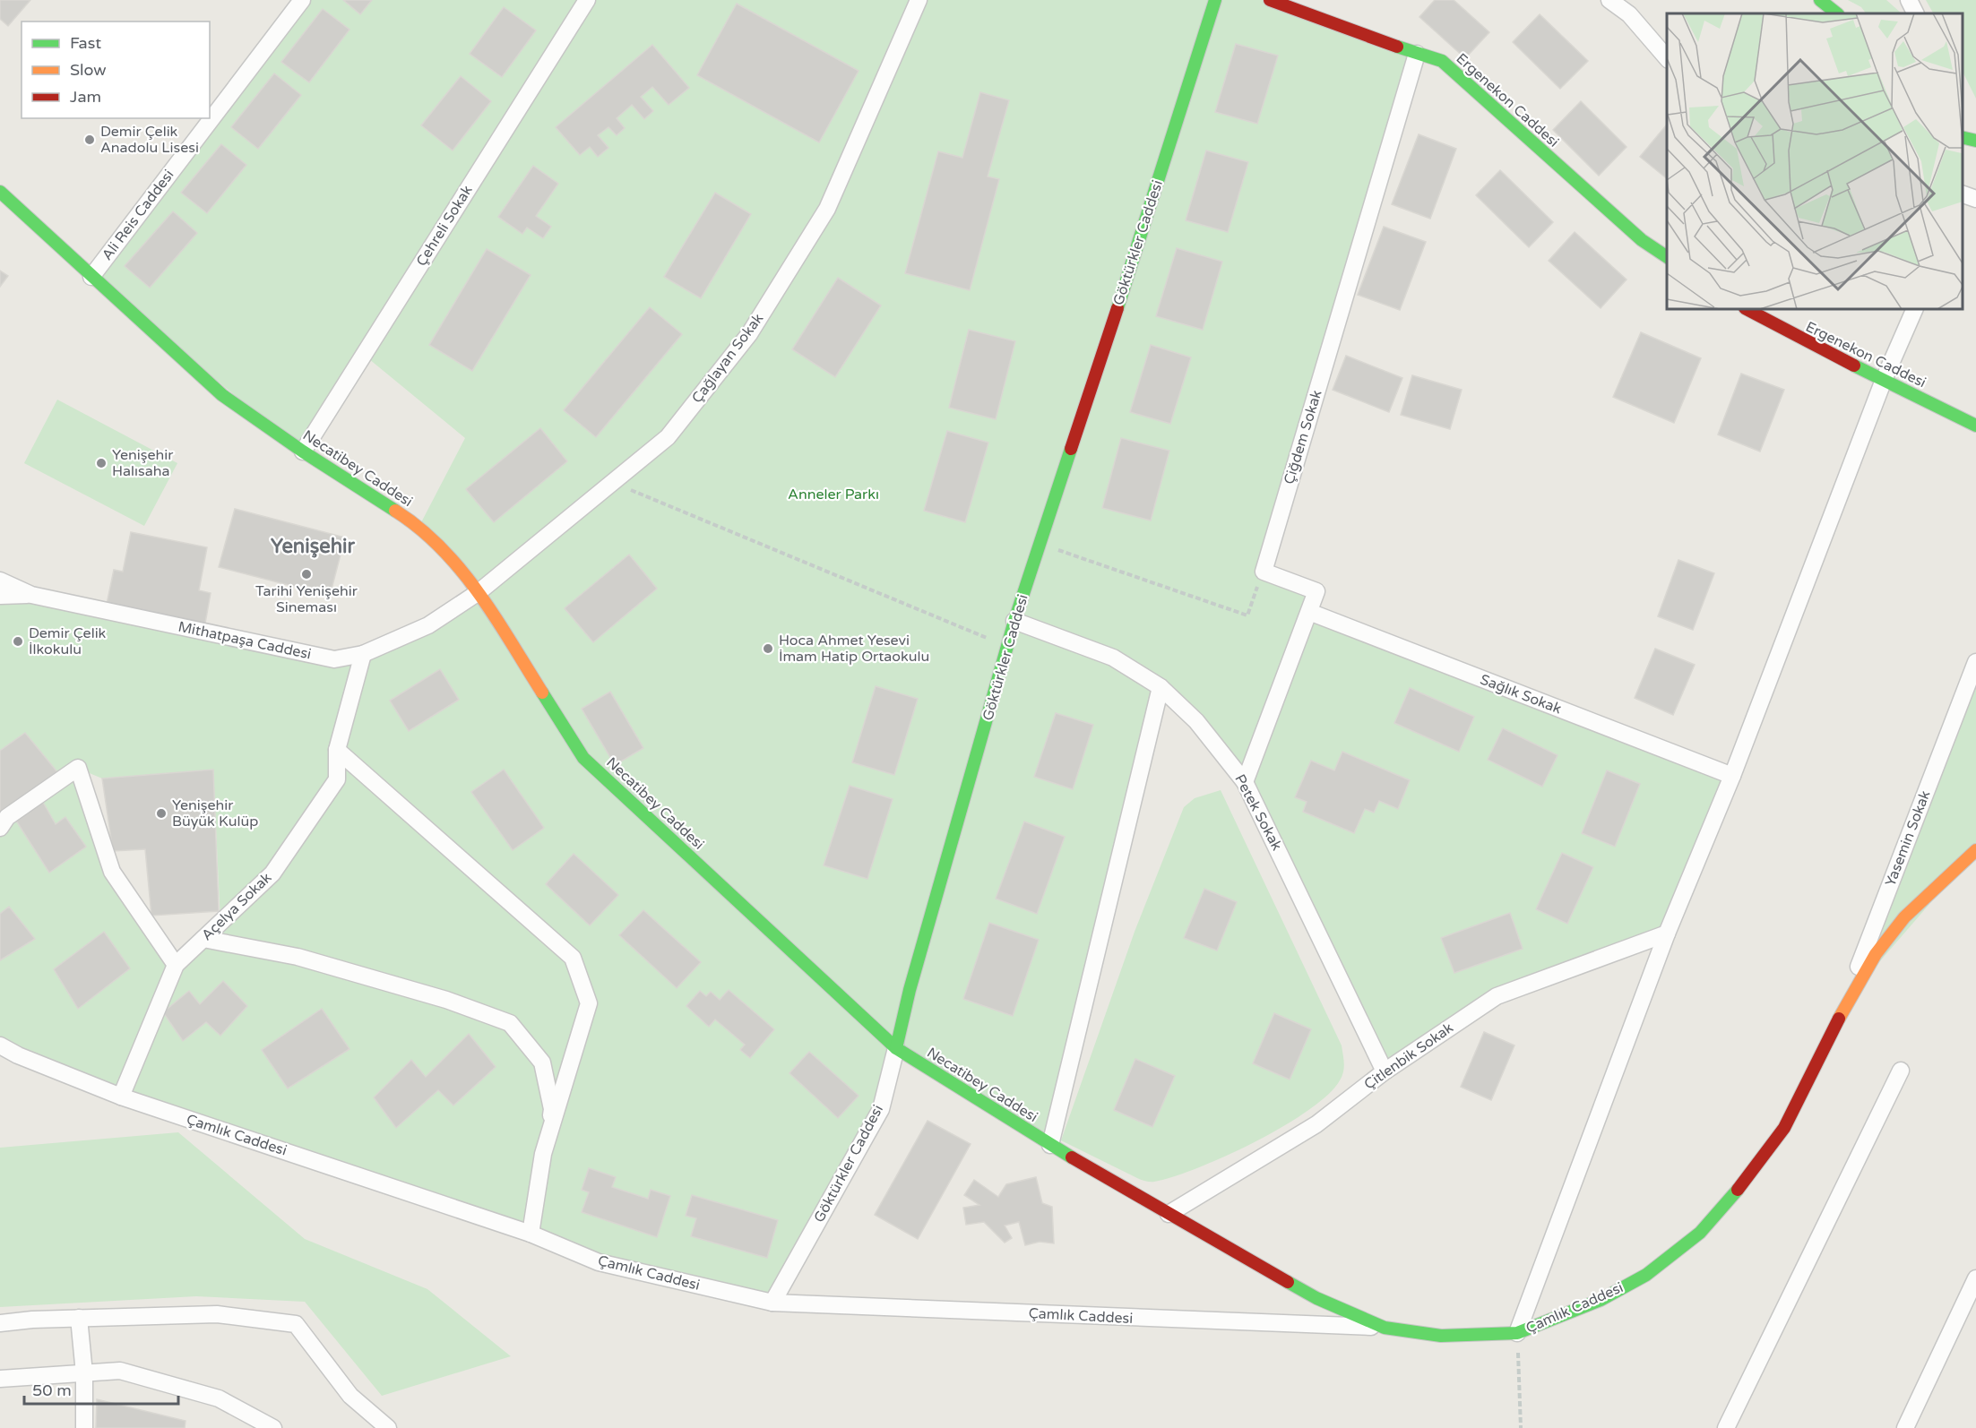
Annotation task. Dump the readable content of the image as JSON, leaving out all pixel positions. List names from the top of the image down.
{
  "streets": {
    "street": [
      "Ergenekon Caddesi",
      "Ali Reis Caddesi",
      "Çehreli Sokak",
      "Göktürkler Caddesi",
      "Çağlayan Sokak",
      "Çiğdem Sokak",
      "Necatibey Caddesi",
      "Mithatpaşa Caddesi",
      "Sağlık Sokak",
      "Petek Sokak",
      "Yasemin Sokak",
      "Açelya Sokak",
      "Çitlenbik Sokak",
      "Çamlık Caddesi"
    ]
  },
  "crossings": [
    ["Ergenekon Caddesi", "Çiğdem Sokak"],
    ["Ali Reis Caddesi", "Necatibey Caddesi"],
    ["Çehreli Sokak", "Necatibey Caddesi"],
    ["Göktürkler Caddesi", "Necatibey Caddesi"],
    ["Göktürkler Caddesi", "Petek Sokak"],
    ["Göktürkler Caddesi", "Çamlık Caddesi"],
    ["Çağlayan Sokak", "Necatibey Caddesi"],
    ["Çağlayan Sokak", "Mithatpaşa Caddesi"],
    ["Necatibey Caddesi", "Mithatpaşa Caddesi"],
    ["Necatibey Caddesi", "Çitlenbik Sokak"],
    ["Necatibey Caddesi", "Çamlık Caddesi"],
    ["Mithatpaşa Caddesi", "Açelya Sokak"],
    ["Petek Sokak", "Çitlenbik Sokak"],
    ["Yasemin Sokak", "Çamlık Caddesi"],
    ["Açelya Sokak", "Çamlık Caddesi"]
  ],
  "districts": ["Yenişehir"],
  "parks": ["Anneler Parkı"],
  "places": [
    "Demir Çelik Anadolu Lisesi",
    "Yenişehir Halısaha",
    "Tarihi Yenişehir Sineması",
    "Demir Çelik İlkokulu",
    "Hoca Ahmet Yesevi İmam Hatip Ortaokulu",
    "Yenişehir Büyük Kulüp"
  ],
  "legend": ["Fast", "Slow", "Jam"],
  "scale_bar": "50 m"
}
